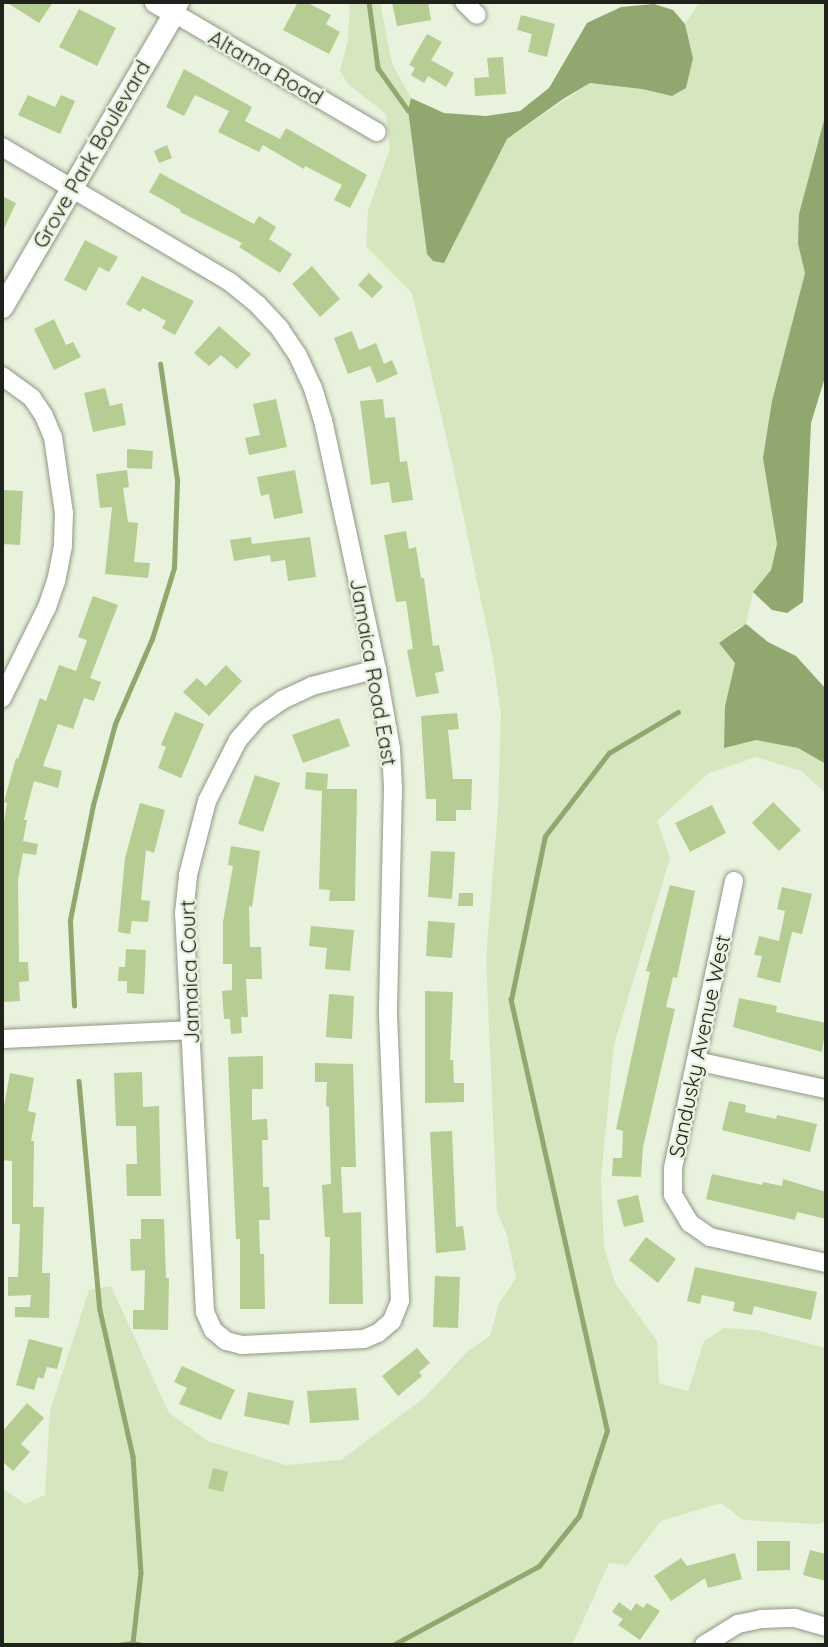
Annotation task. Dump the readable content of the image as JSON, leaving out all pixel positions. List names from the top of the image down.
{
  "streets": {
    "street": [
      "Altama Road",
      "Grove Park Boulevard",
      "Jamaica Road East",
      "Jamaica Court",
      "Sandusky Avenue West"
    ]
  },
  "crossings": [
    ["Altama Road", "Grove Park Boulevard"],
    ["Grove Park Boulevard", "Jamaica Road East"],
    ["Jamaica Road East", "Jamaica Court"]
  ]
}
